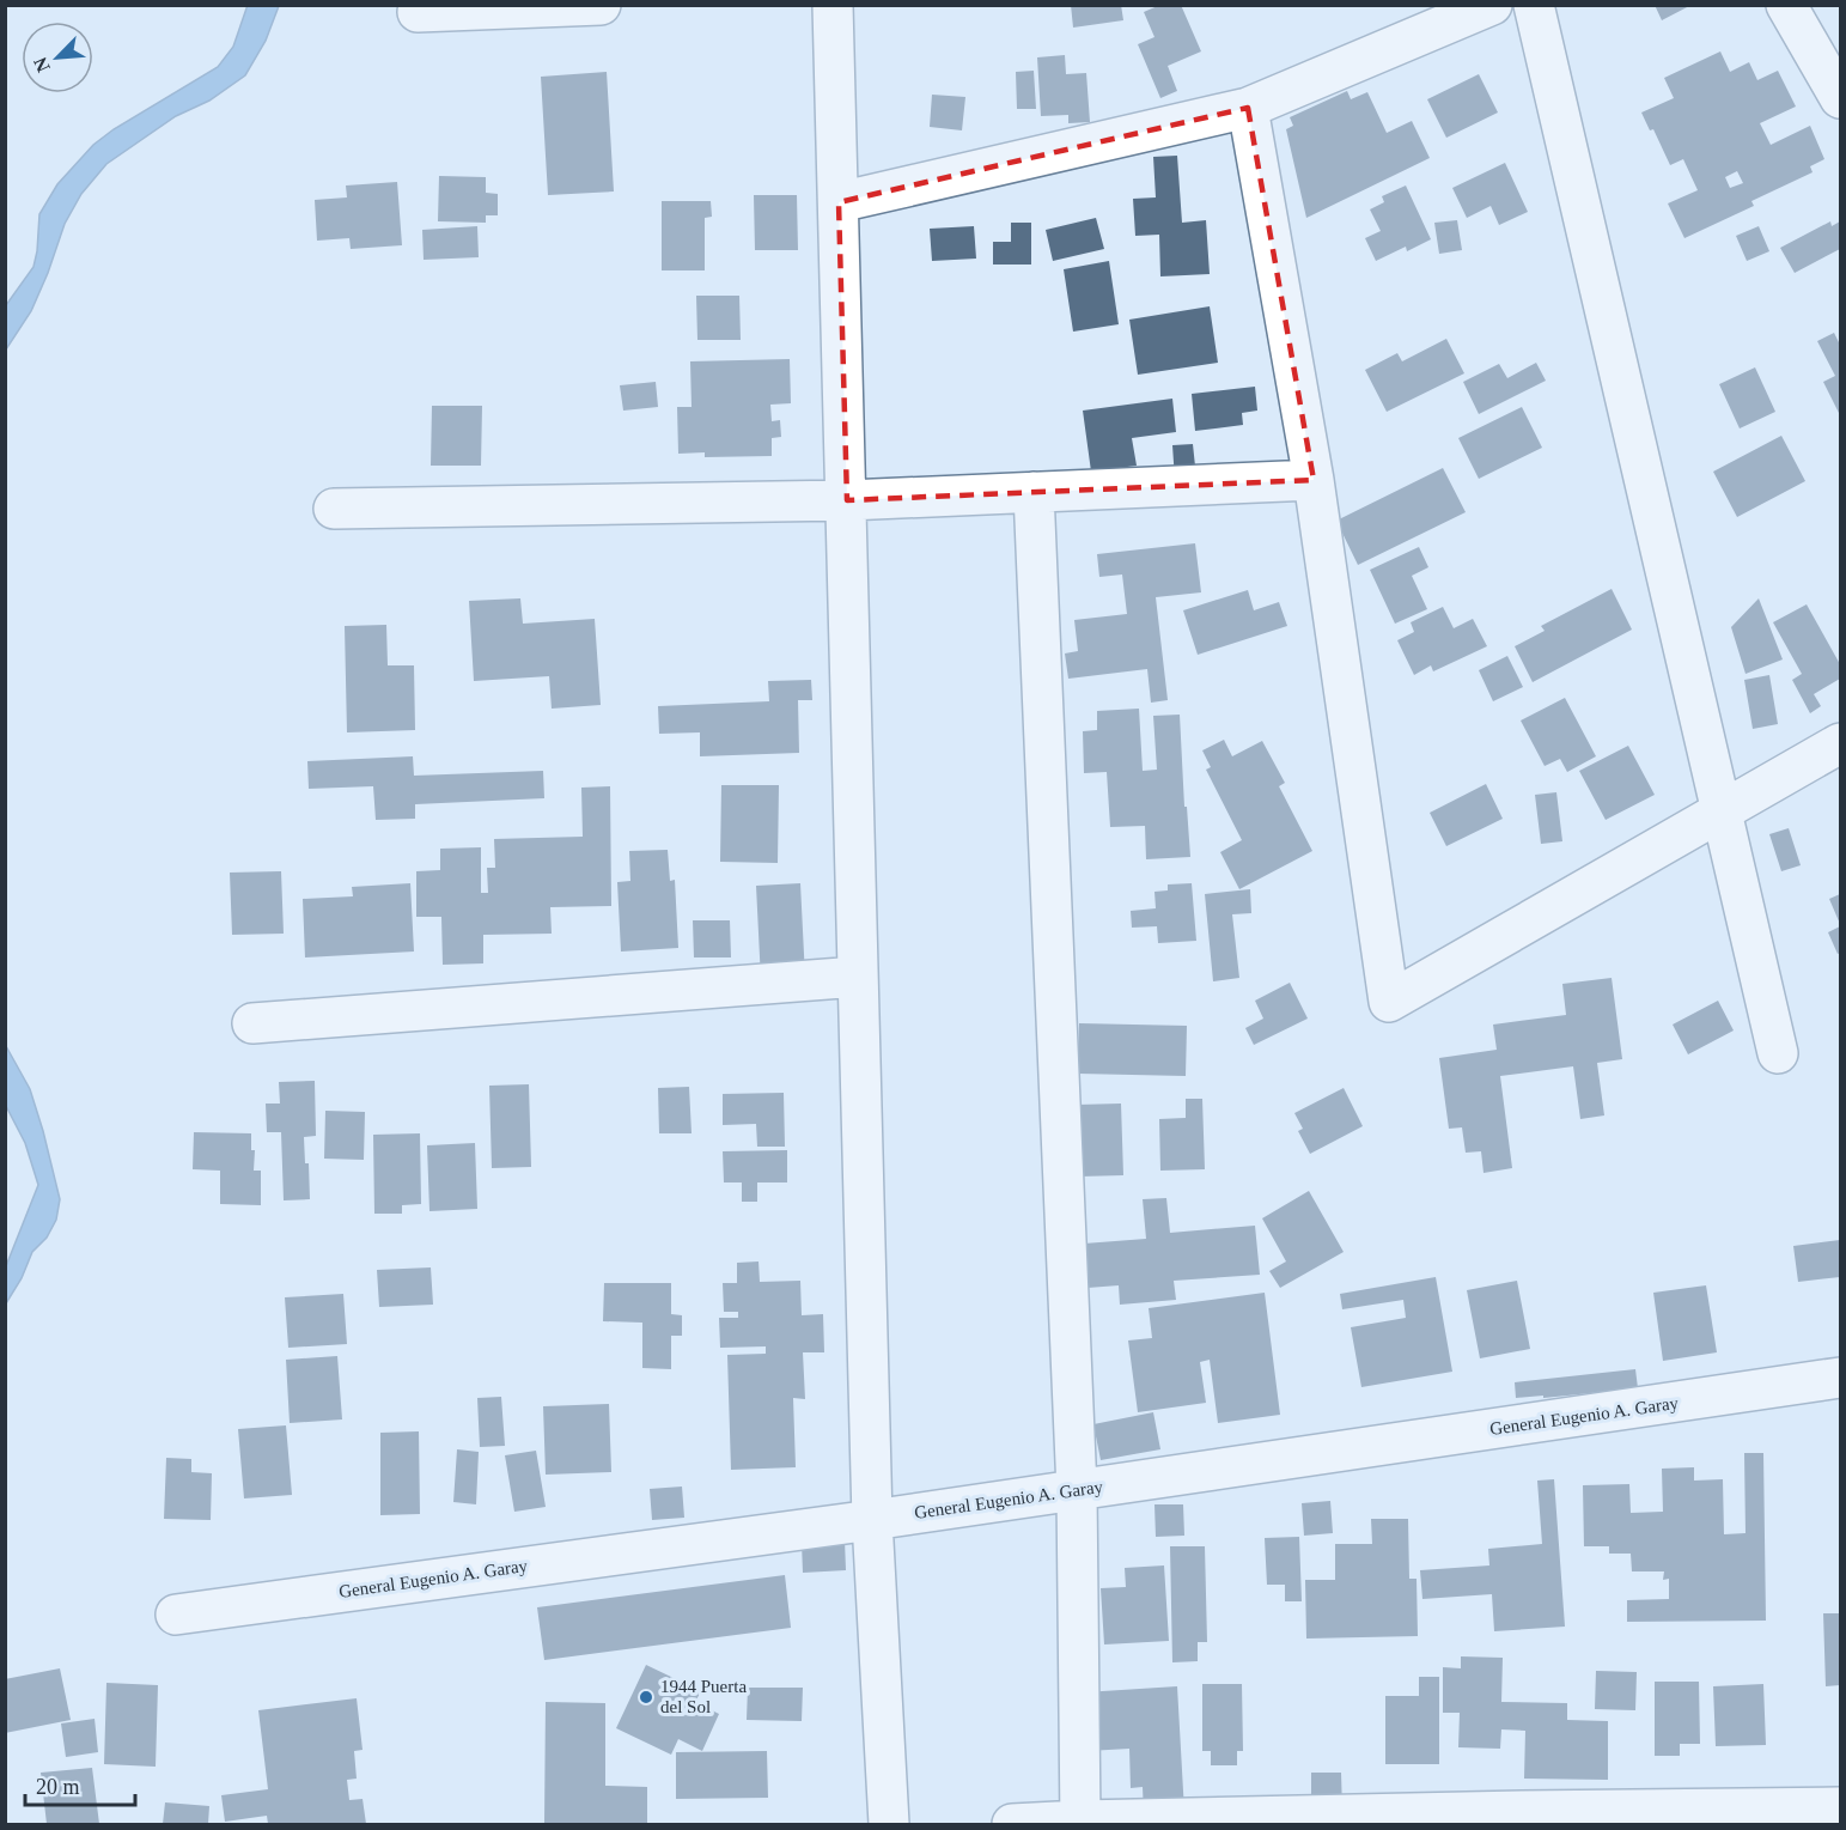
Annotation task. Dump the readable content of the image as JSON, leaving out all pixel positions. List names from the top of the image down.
{
  "streets": {
    "street": ["General Eugenio A. Garay"]
  },
  "places": ["1944 Puerta del Sol"],
  "scale_bar": "20 m",
  "north": "bottom left"
}
